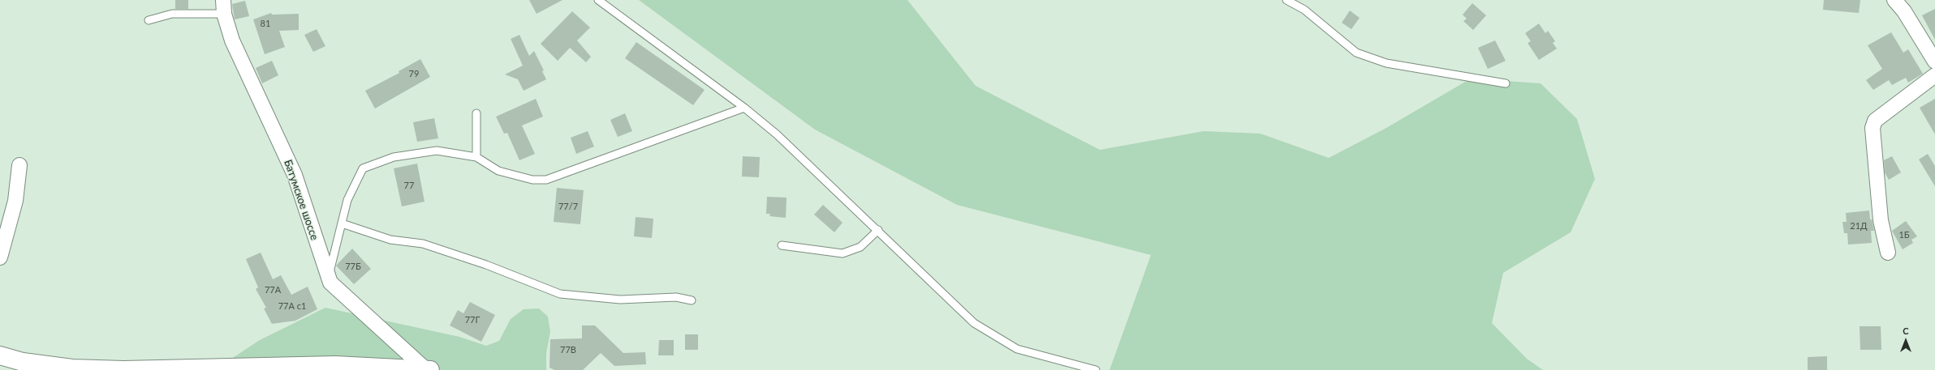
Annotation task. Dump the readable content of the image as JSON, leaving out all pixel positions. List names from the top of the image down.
{
  "streets": {
    "highway": ["Батумское шоссе"]
  },
  "house_numbers": [
    "81",
    "79",
    "77",
    "77/7",
    "21Д",
    "1Б",
    "77Б",
    "77А",
    "77А с1",
    "77Г",
    "77В"
  ],
  "north": "top"
}
